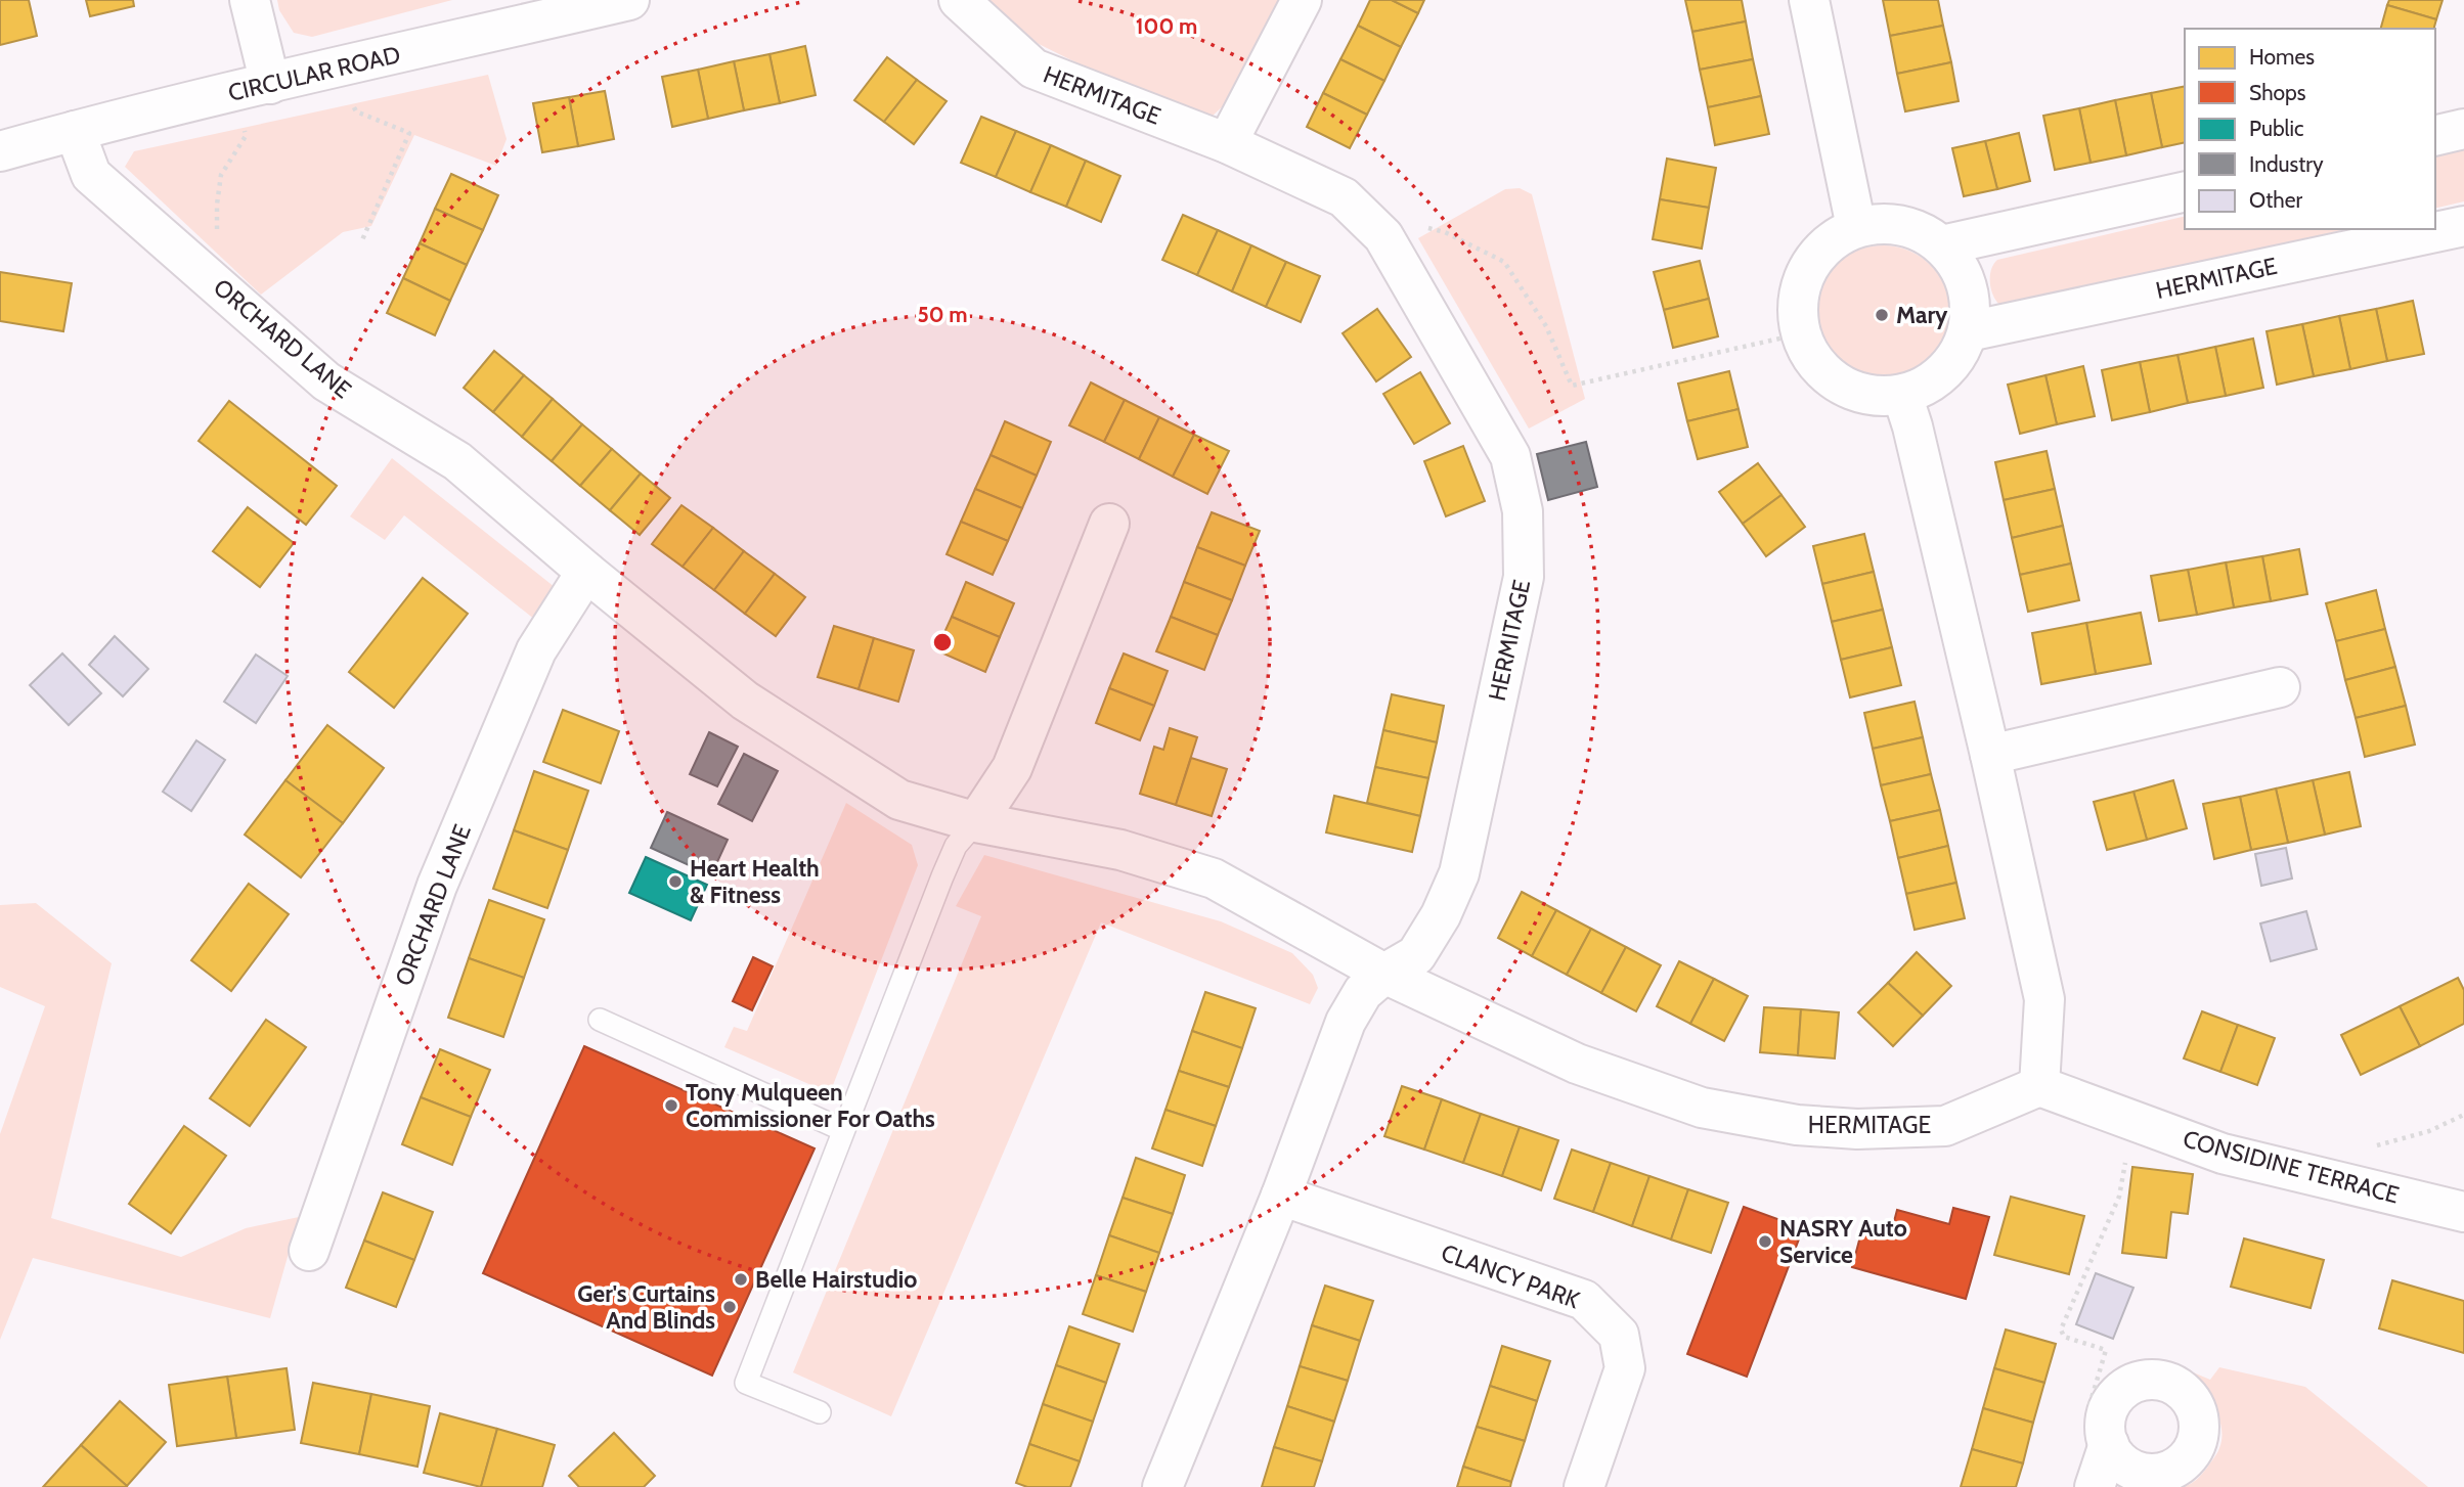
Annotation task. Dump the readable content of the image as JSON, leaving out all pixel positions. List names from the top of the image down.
{
  "streets": {
    "street": [
      "CIRCULAR ROAD",
      "HERMITAGE",
      "ORCHARD LANE",
      "CONSIDINE TERRACE",
      "CLANCY PARK"
    ]
  },
  "crossings": [
    ["CIRCULAR ROAD", "ORCHARD LANE"],
    ["HERMITAGE", "ORCHARD LANE"],
    ["HERMITAGE", "CONSIDINE TERRACE"]
  ],
  "places": [
    "Mary",
    "Heart Health & Fitness",
    "Tony Mulqueen Commissioner For Oaths",
    "NASRY Auto Service",
    "Belle Hairstudio",
    "Ger's Curtains And Blinds"
  ],
  "legend": [
    "Homes",
    "Shops",
    "Public",
    "Industry",
    "Other"
  ],
  "rings": ["100 m", "50 m"]
}
